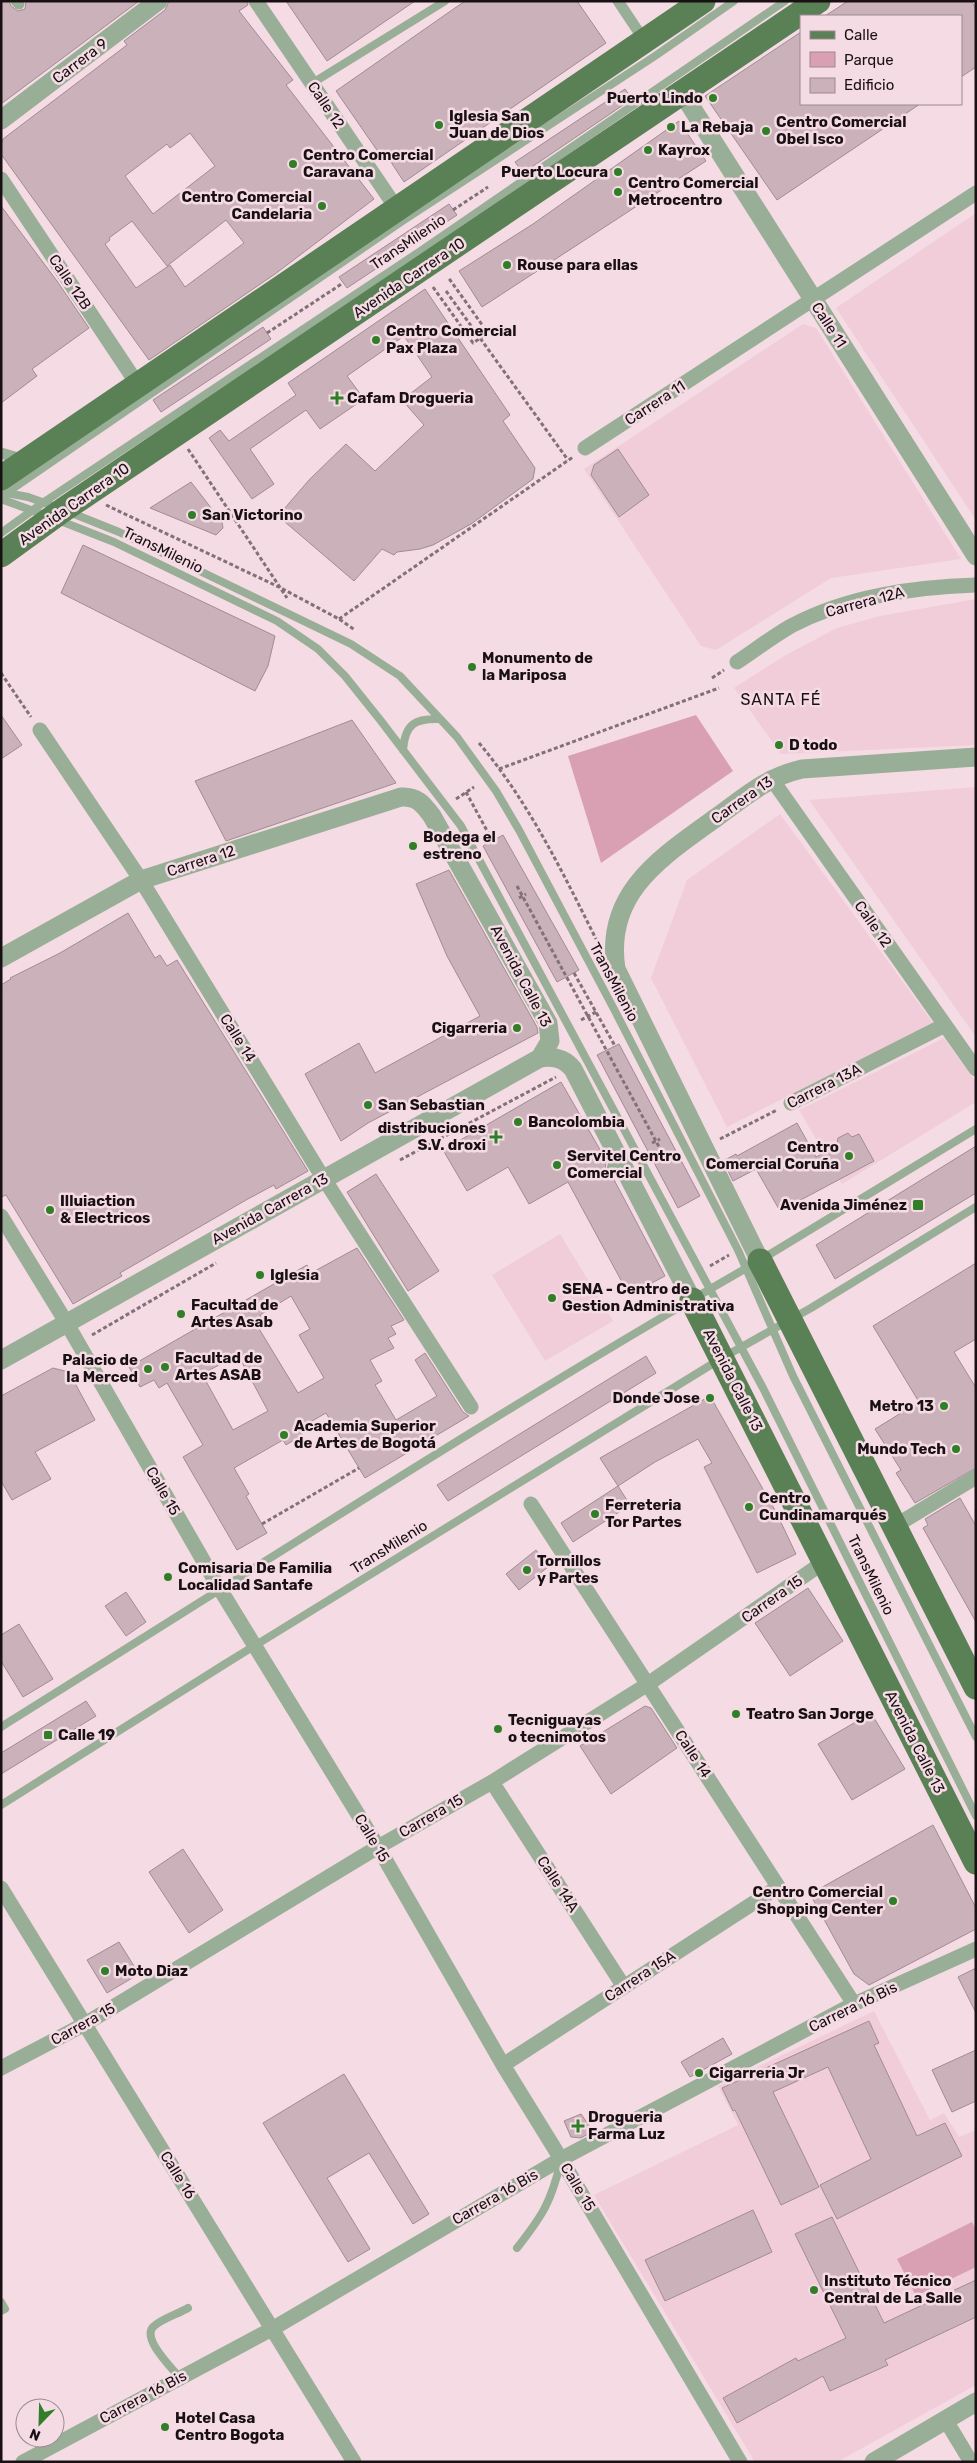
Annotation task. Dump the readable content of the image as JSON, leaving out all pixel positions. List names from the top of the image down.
{
  "streets": {
    "main road": ["Avenida Carrera 10", "Avenida Calle 13"],
    "street": [
      "Carrera 9",
      "Calle 12",
      "Calle 12B",
      "Calle 11",
      "Carrera 11",
      "Carrera 12A",
      "Carrera 13",
      "Carrera 12",
      "Calle 14",
      "Carrera 13A",
      "Avenida Carrera 13",
      "Calle 15",
      "Carrera 15",
      "Calle 14A",
      "Carrera 15A",
      "Carrera 16 Bis",
      "Calle 16"
    ],
    "lane": ["TransMilenio"]
  },
  "crossings": [
    ["Calle 12", "Carrera 13"],
    ["Calle 12", "Carrera 13A"],
    ["TransMilenio", "Avenida Carrera 10"],
    ["TransMilenio", "Avenida Calle 13"],
    ["TransMilenio", "Calle 15"],
    ["Avenida Carrera 10", "Calle 11"],
    ["Calle 11", "Carrera 11"],
    ["Carrera 13", "Carrera 13A"],
    ["Carrera 12", "Avenida Calle 13"],
    ["Carrera 12", "Calle 14"],
    ["Avenida Calle 13", "Avenida Carrera 13"],
    ["Avenida Calle 13", "Carrera 15"],
    ["Calle 14", "Avenida Carrera 13"],
    ["Calle 14", "Carrera 15"],
    ["Calle 14", "Carrera 15A"],
    ["Calle 14", "Carrera 16 Bis"],
    ["Avenida Carrera 13", "Calle 15"],
    ["Calle 15", "Carrera 15"],
    ["Calle 15", "Carrera 15A"],
    ["Calle 15", "Carrera 16 Bis"],
    ["Carrera 15", "Calle 14A"],
    ["Carrera 15", "Calle 16"],
    ["Calle 14A", "Carrera 15A"],
    ["Carrera 16 Bis", "Calle 16"]
  ],
  "districts": ["SANTA FÉ"],
  "places": {
    "other": [
      "Puerto Lindo",
      "Iglesia San Juan de Dios",
      "La Rebaja",
      "Centro Comercial Obel Isco",
      "Kayrox",
      "Centro Comercial Caravana",
      "Puerto Locura",
      "Centro Comercial Metrocentro",
      "Centro Comercial Candelaria",
      "Rouse para ellas",
      "Centro Comercial Pax Plaza",
      "San Victorino",
      "Monumento de la Mariposa",
      "D todo",
      "Bodega el estreno",
      "Cigarreria",
      "San Sebastian",
      "Bancolombia",
      "Centro Comercial Coruña",
      "Servitel Centro Comercial",
      "Illuiaction & Electricos",
      "Iglesia",
      "SENA - Centro de Gestion Administrativa",
      "Facultad de Artes Asab",
      "Facultad de Artes ASAB",
      "Palacio de la Merced",
      "Donde Jose",
      "Metro 13",
      "Academia Superior de Artes de Bogotá",
      "Mundo Tech",
      "Centro Cundinamarqués",
      "Ferreteria Tor Partes",
      "Tornillos y Partes",
      "Comisaria De Familia Localidad Santafe",
      "Teatro San Jorge",
      "Tecniguayas o tecnimotos",
      "Centro Comercial Shopping Center",
      "Moto Diaz",
      "Cigarreria Jr",
      "Instituto Técnico Central de La Salle",
      "Hotel Casa Centro Bogota"
    ],
    "health": ["Cafam Drogueria", "distribuciones S.V. droxi", "Drogueria Farma Luz"],
    "transit": ["Avenida Jiménez", "Calle 19"]
  },
  "legend": ["Calle", "Parque", "Edificio"],
  "north": "bottom left"
}
